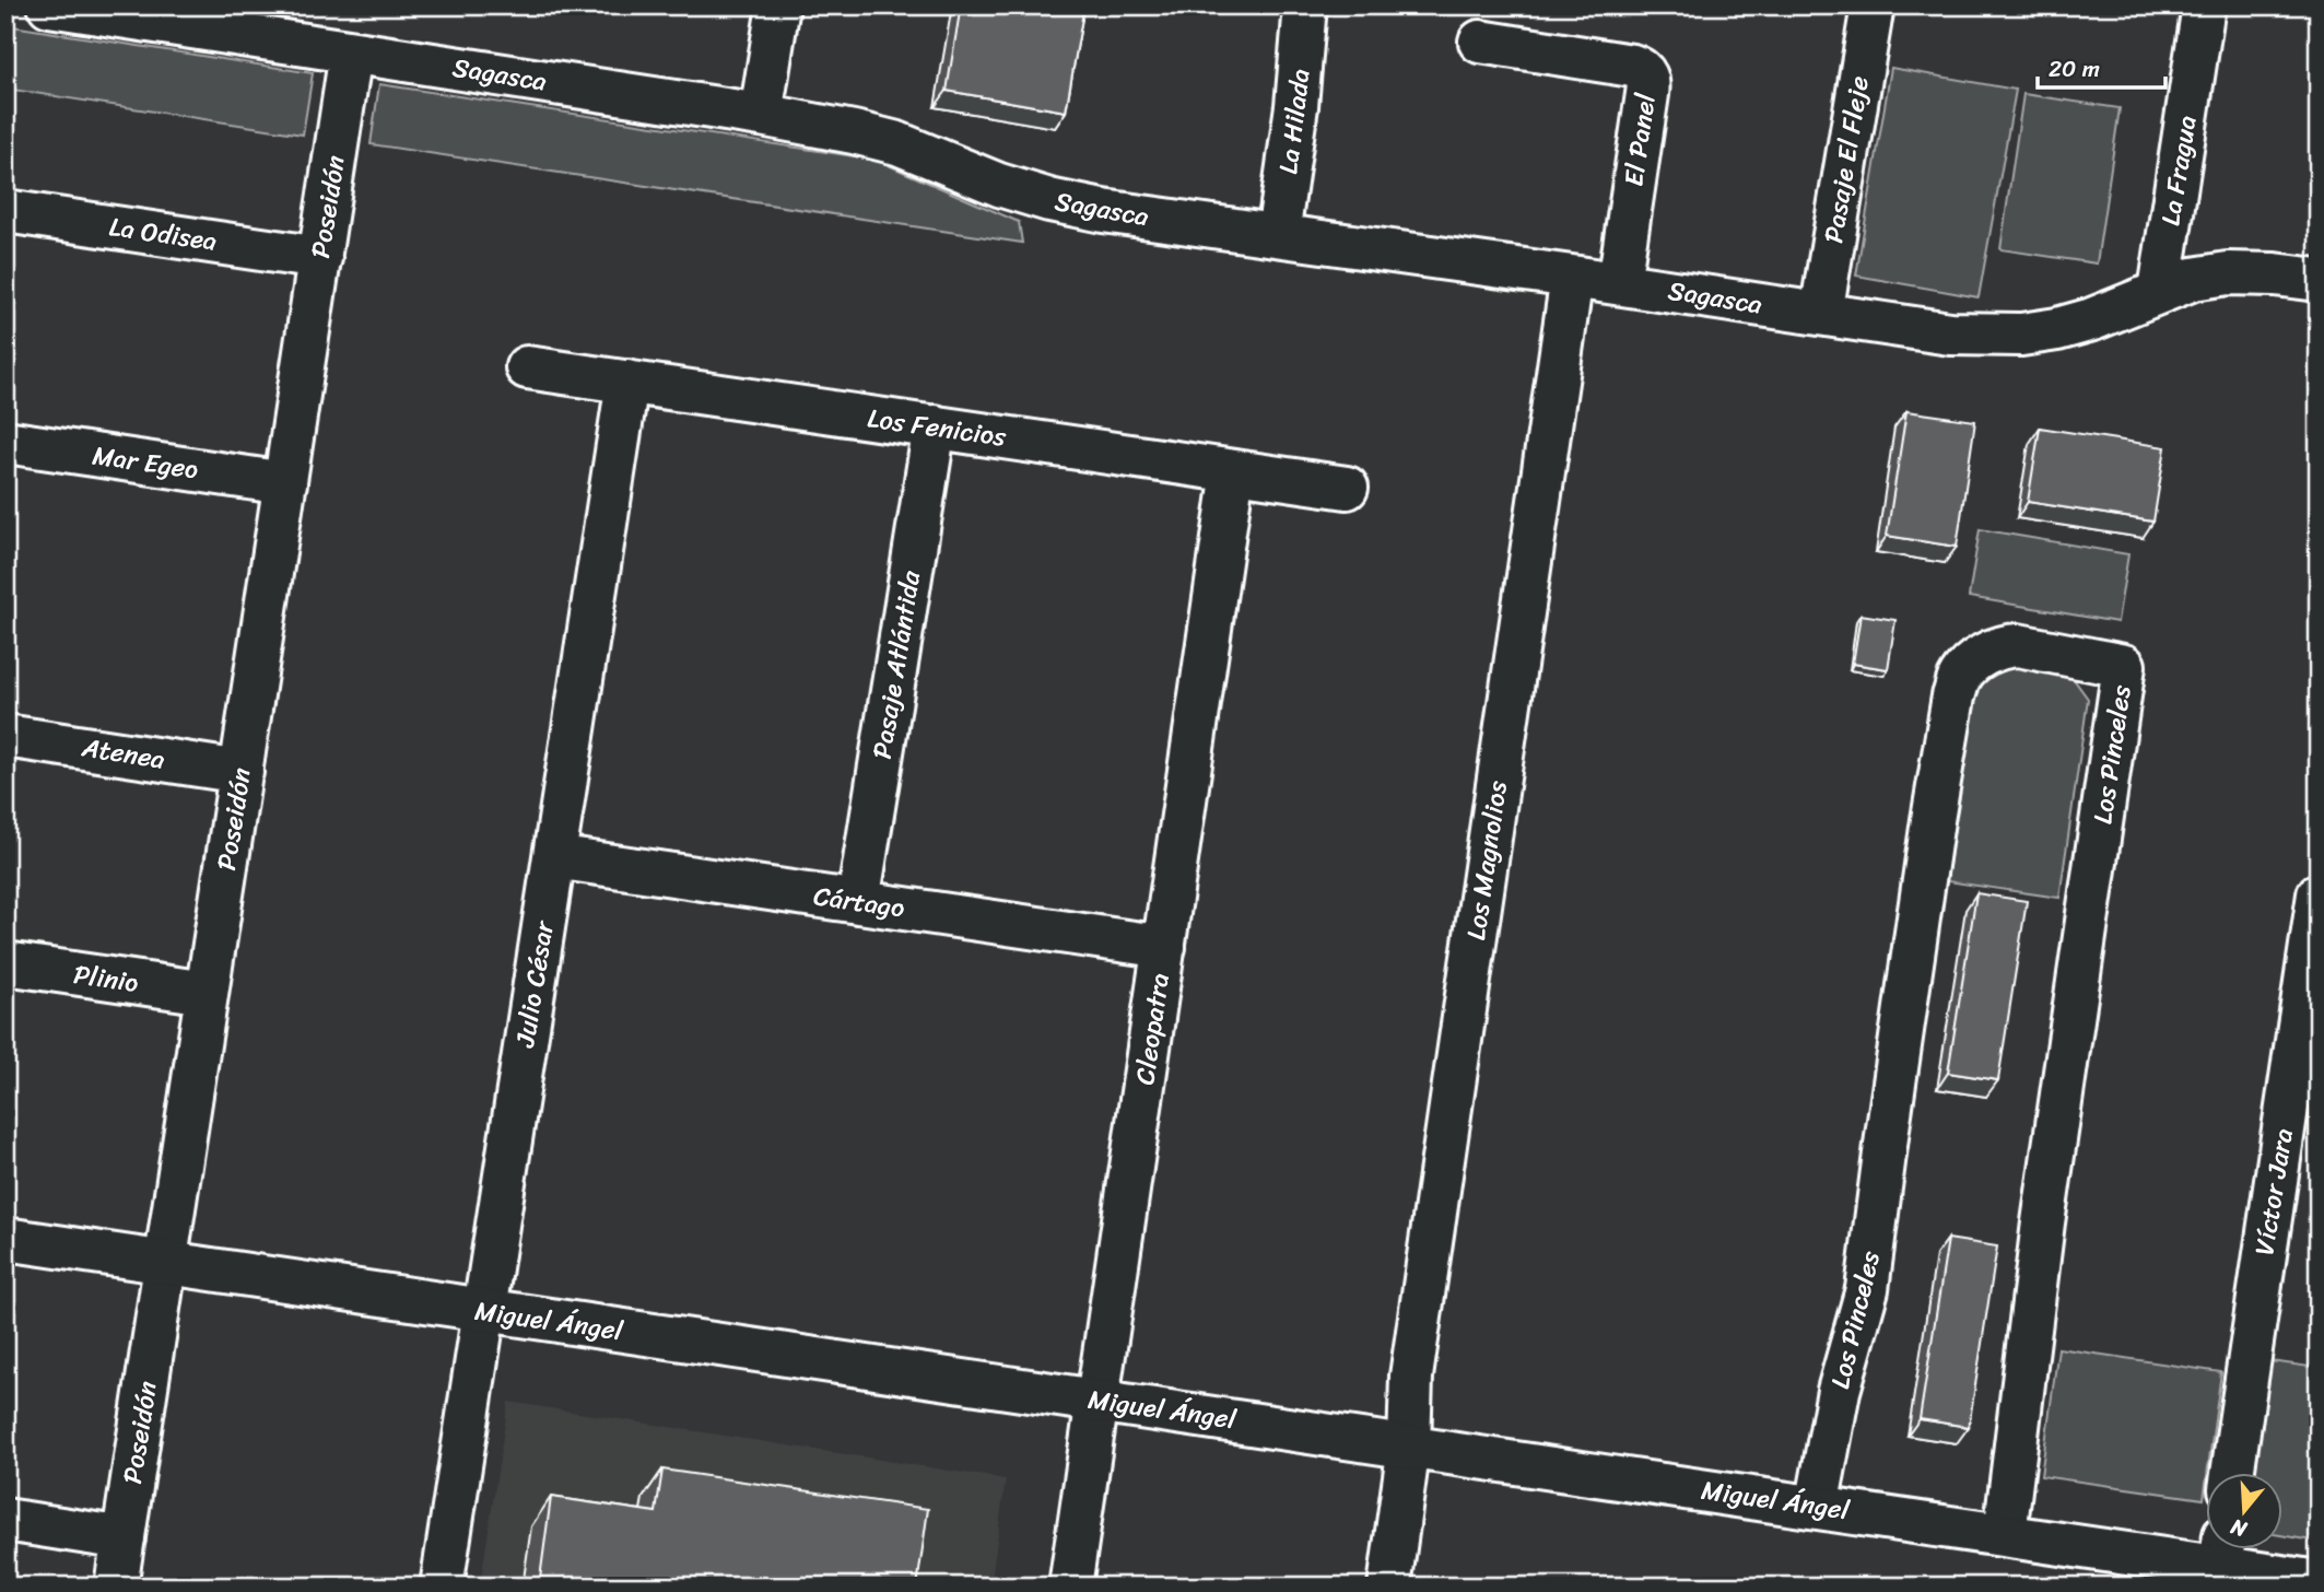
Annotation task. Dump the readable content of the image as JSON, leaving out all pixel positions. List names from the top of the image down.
{
  "streets": {
    "street": [
      "Sagasca",
      "La Hilada",
      "El Panel",
      "Pasaje El Fleje",
      "La Fragua",
      "Poseidón",
      "La Odisea",
      "Los Fenicios",
      "Mar Egeo",
      "Pasaje Atlántida",
      "Atenea",
      "Los Pinceles",
      "Los Magnolios",
      "Cártago",
      "Plinio",
      "Julio César",
      "Cleopatra",
      "Víctor Jara",
      "Miguel Ángel"
    ]
  },
  "crossings": [
    ["Sagasca", "La Hilada"],
    ["Sagasca", "El Panel"],
    ["Sagasca", "Pasaje El Fleje"],
    ["Sagasca", "La Fragua"],
    ["Sagasca", "Poseidón"],
    ["Sagasca", "Los Magnolios"],
    ["Poseidón", "La Odisea"],
    ["Poseidón", "Mar Egeo"],
    ["Poseidón", "Atenea"],
    ["Poseidón", "Plinio"],
    ["Poseidón", "Miguel Ángel"],
    ["Los Fenicios", "Pasaje Atlántida"],
    ["Los Fenicios", "Julio César"],
    ["Los Fenicios", "Cleopatra"],
    ["Pasaje Atlántida", "Cártago"],
    ["Los Pinceles", "Miguel Ángel"],
    ["Los Magnolios", "Miguel Ángel"],
    ["Cártago", "Julio César"],
    ["Cártago", "Cleopatra"],
    ["Julio César", "Miguel Ángel"],
    ["Cleopatra", "Miguel Ángel"]
  ],
  "scale_bar": "20 m",
  "north": "bottom"
}
